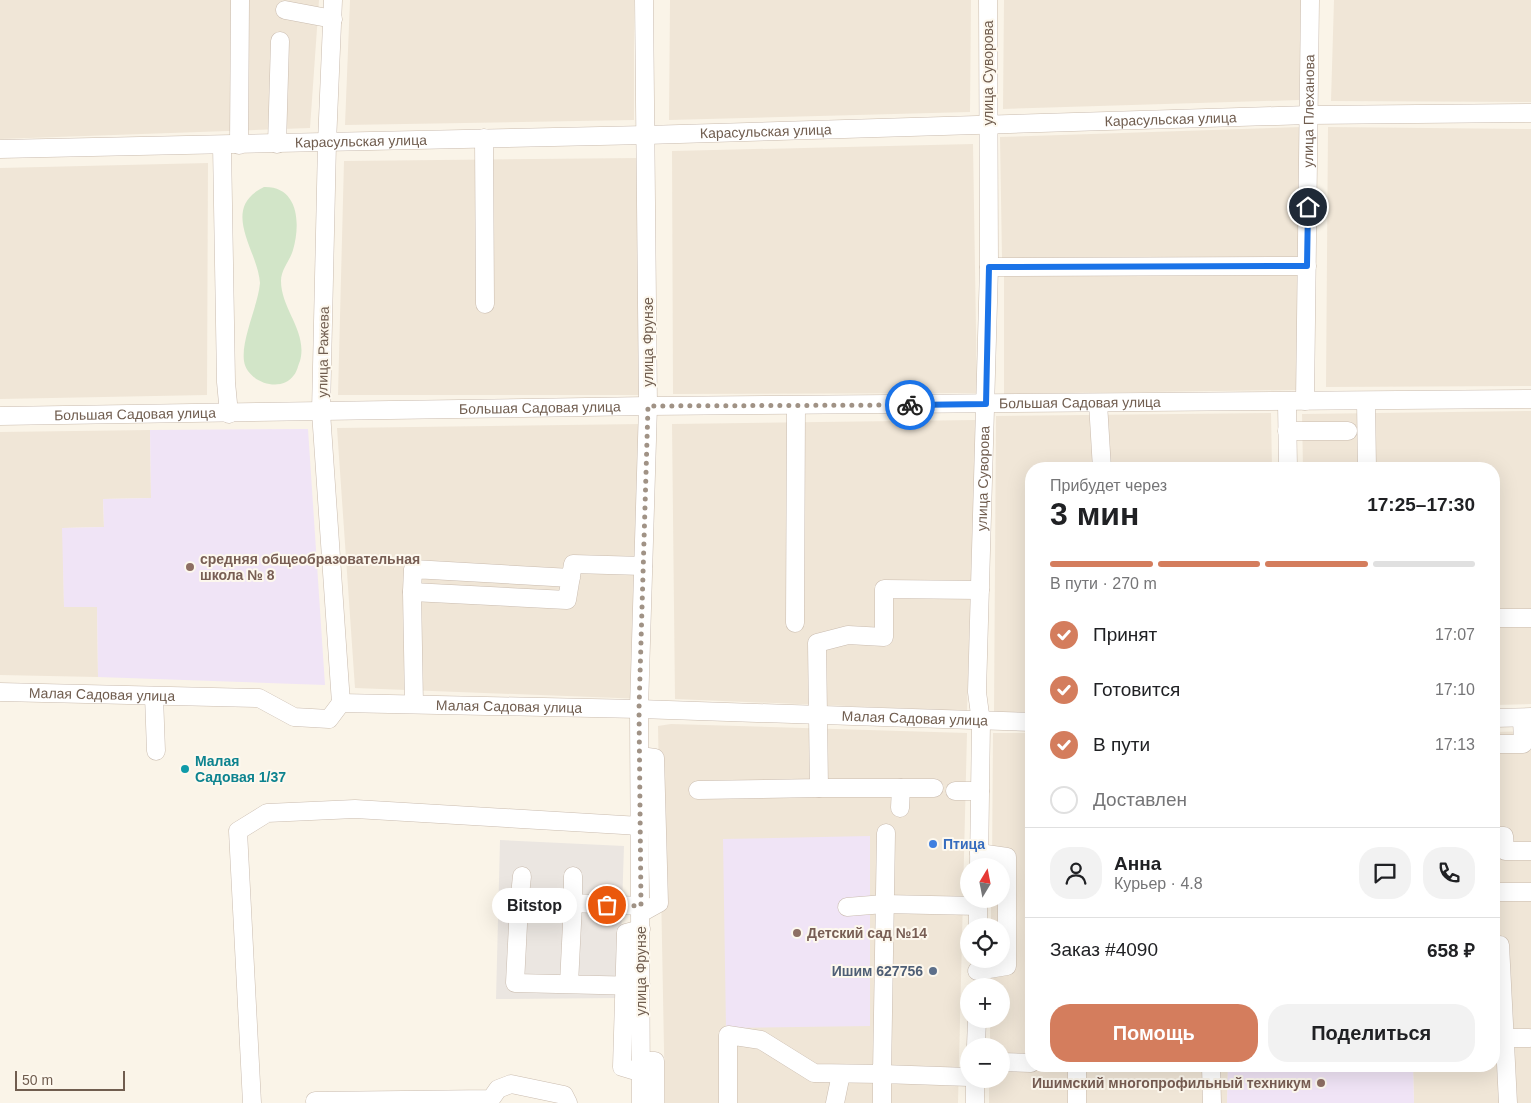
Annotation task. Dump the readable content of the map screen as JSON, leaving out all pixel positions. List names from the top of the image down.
{
  "streets": {
    "street": [
      "улица Суворова",
      "улица Плеханова",
      "Карасульская улица",
      "улица Фрунзе",
      "улица Ражева",
      "Большая Садовая улица",
      "Малая Садовая улица"
    ]
  },
  "crossings": [
    ["улица Суворова", "Карасульская улица"],
    ["улица Суворова", "Большая Садовая улица"],
    ["улица Суворова", "Малая Садовая улица"],
    ["улица Плеханова", "Карасульская улица"],
    ["улица Плеханова", "Большая Садовая улица"],
    ["Карасульская улица", "улица Фрунзе"],
    ["Карасульская улица", "улица Ражева"],
    ["улица Фрунзе", "Большая Садовая улица"],
    ["улица Фрунзе", "Малая Садовая улица"],
    ["улица Ражева", "Большая Садовая улица"],
    ["улица Ражева", "Малая Садовая улица"]
  ],
  "places": [
    "средняя общеобразовательная школа № 8",
    "Малая Садовая 1/37",
    "Птица",
    "Bitstop",
    "Детский сад №14",
    "Ишим 627756",
    "Ишимский многопрофильный техникум"
  ],
  "scale_bar": "50 m",
  "north": "top",
  "page": {
    "heading": ["3 мин", "Прибудет через", "17:25–17:30"],
    "panel": [
      "Анна",
      "Курьер · 4.8",
      "Заказ #4090",
      "658 ₽"
    ],
    "bar": "В пути · 270 m",
    "list": [
      ["Принят", "17:07"],
      ["Готовится", "17:10"],
      ["В пути", "17:13"],
      "Доставлен"
    ],
    "map_buttons": ["+", "−"],
    "bubble": "Bitstop",
    "buttons": ["Помощь", "Поделиться"],
    "scale": "50 m"
  }
}
